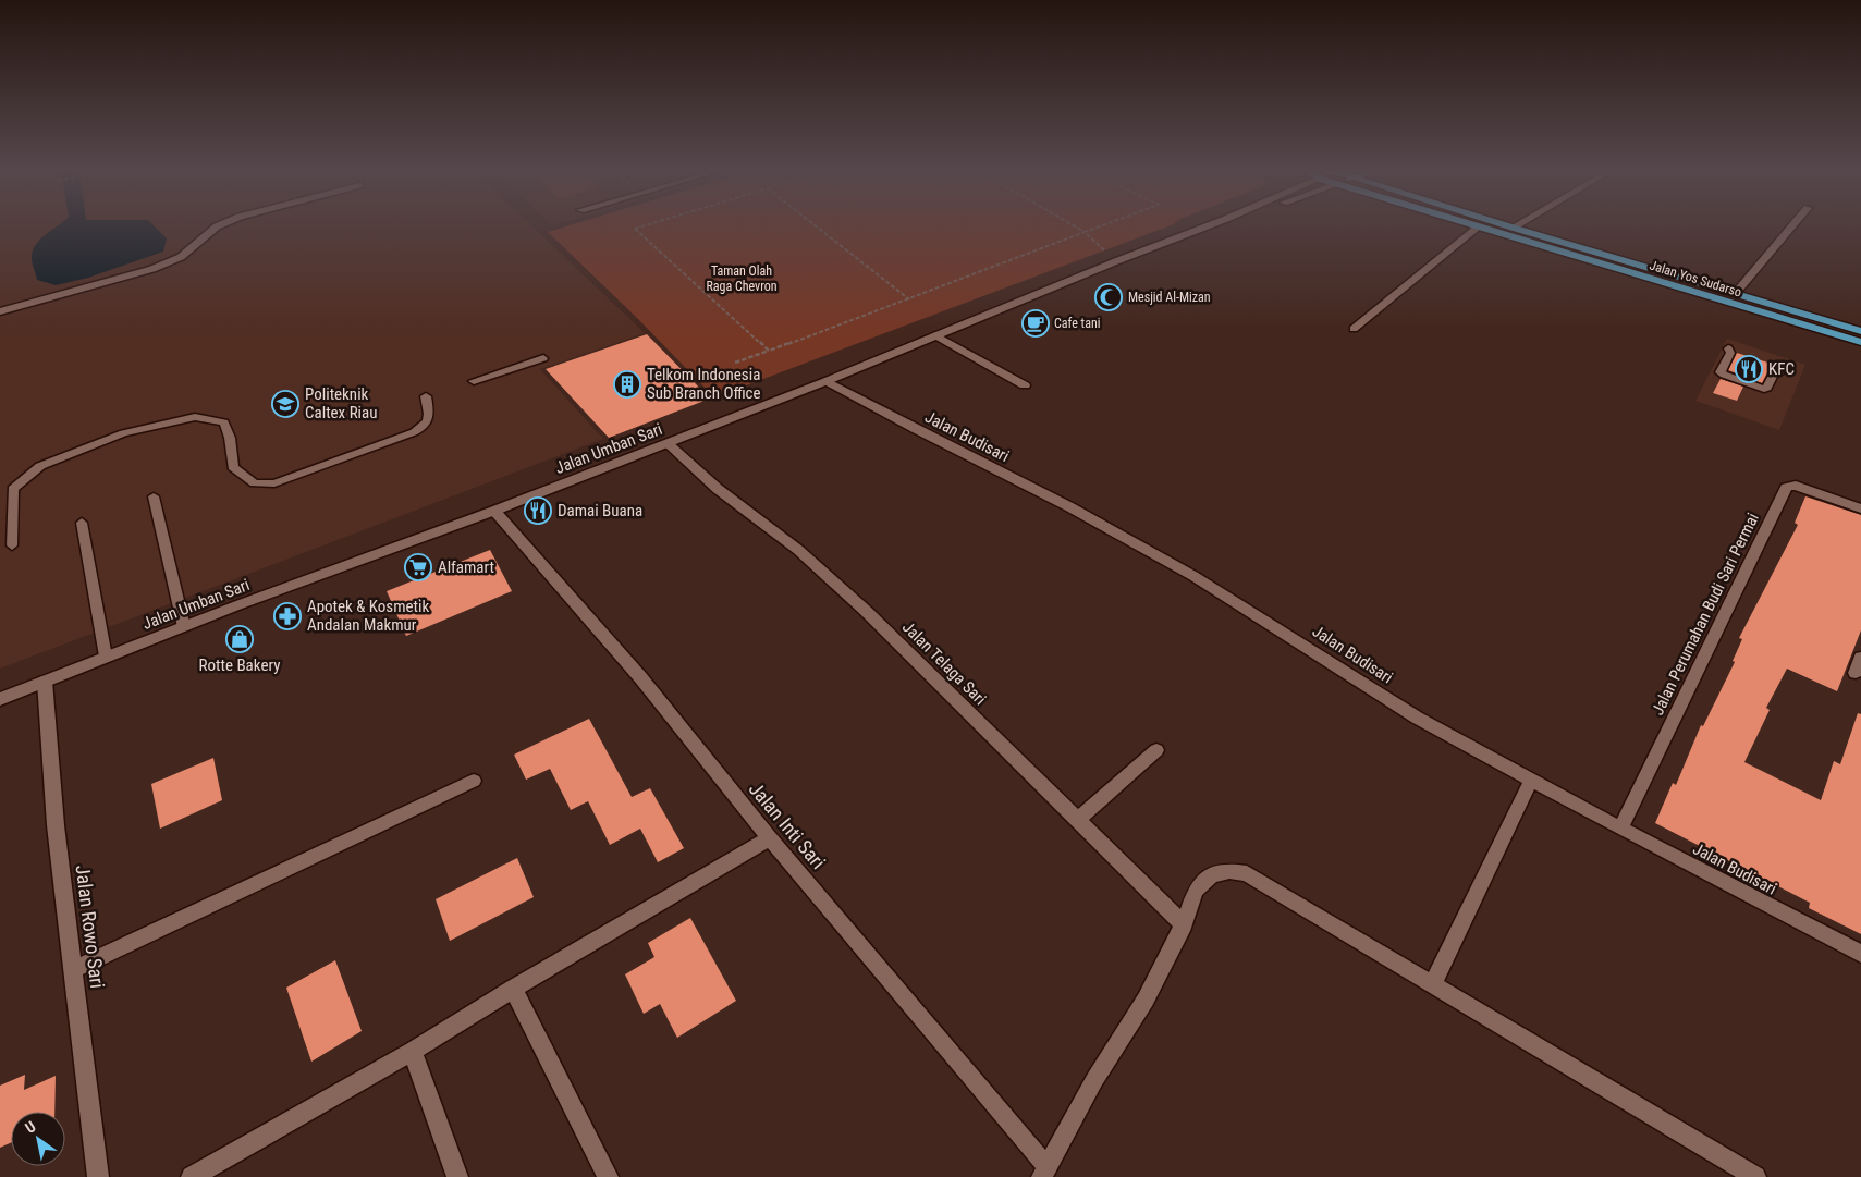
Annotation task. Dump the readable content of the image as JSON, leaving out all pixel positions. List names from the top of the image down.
{
  "streets": {
    "main road": ["Jalan Yos Sudarso"],
    "street": [
      "Jalan Budisari",
      "Jalan Umban Sari",
      "Jalan Perumahan Budi Sari Permai",
      "Jalan Telaga Sari",
      "Jalan Inti Sari",
      "Jalan Rowo Sari"
    ]
  },
  "crossings": [
    ["Jalan Budisari", "Jalan Umban Sari"],
    ["Jalan Budisari", "Jalan Perumahan Budi Sari Permai"],
    ["Jalan Umban Sari", "Jalan Telaga Sari"],
    ["Jalan Umban Sari", "Jalan Inti Sari"],
    ["Jalan Umban Sari", "Jalan Rowo Sari"]
  ],
  "parks": ["Taman Olah Raga Chevron"],
  "places": {
    "mosque": ["Mesjid Al-Mizan"],
    "cafe": ["Cafe tani"],
    "restaurant": ["KFC", "Damai Buana"],
    "building": ["Telkom Indonesia Sub Branch Office"],
    "school or university": ["Politeknik Caltex Riau"],
    "supermarket": ["Alfamart"],
    "pharmacy": ["Apotek & Kosmetik Andalan Makmur"],
    "shop": ["Rotte Bakery"]
  },
  "north": "top left"
}
